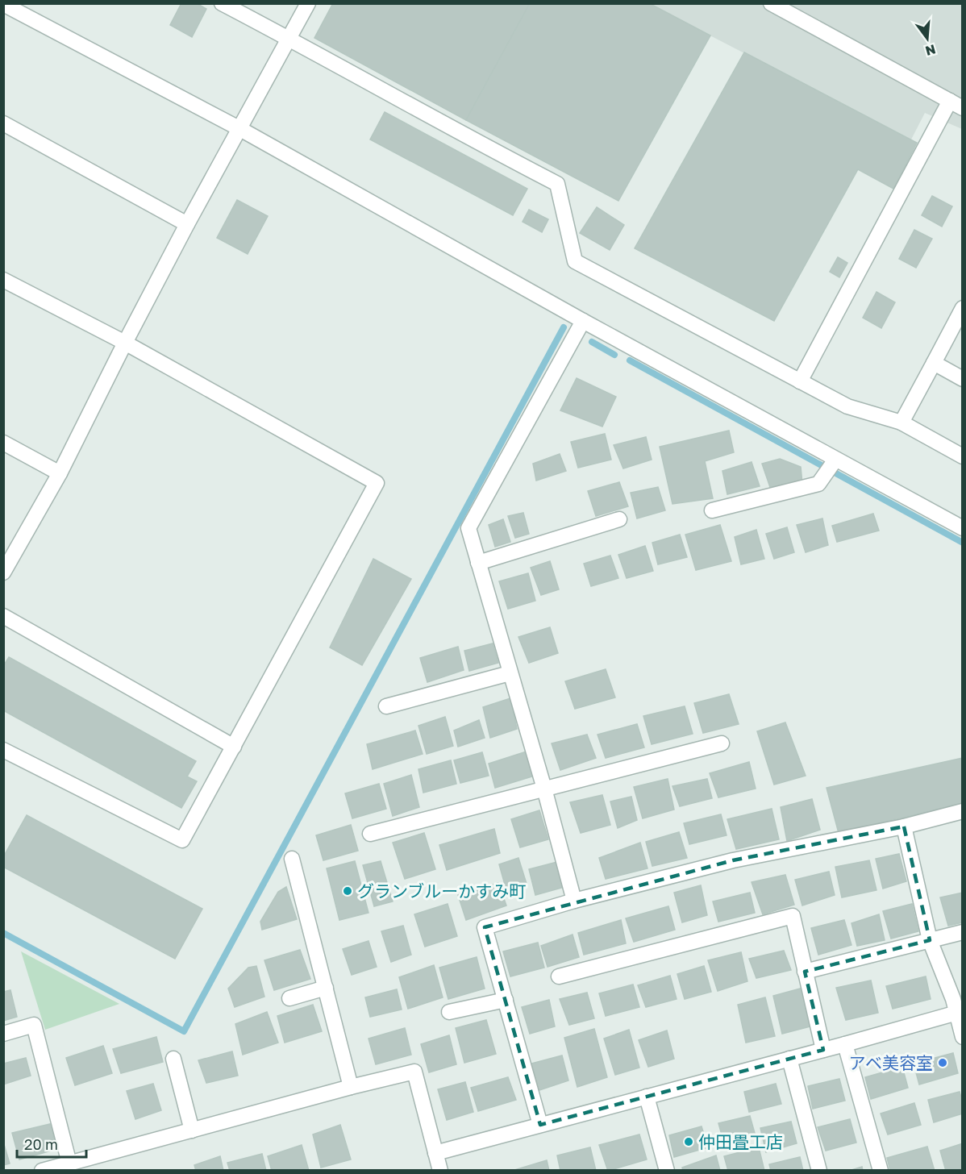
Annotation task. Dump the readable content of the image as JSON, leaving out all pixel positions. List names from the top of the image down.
{
  "places": ["グランブルーかすみ町", "アベ美容室", "仲田畳工店"],
  "scale_bar": "20 m",
  "north": "bottom"
}
